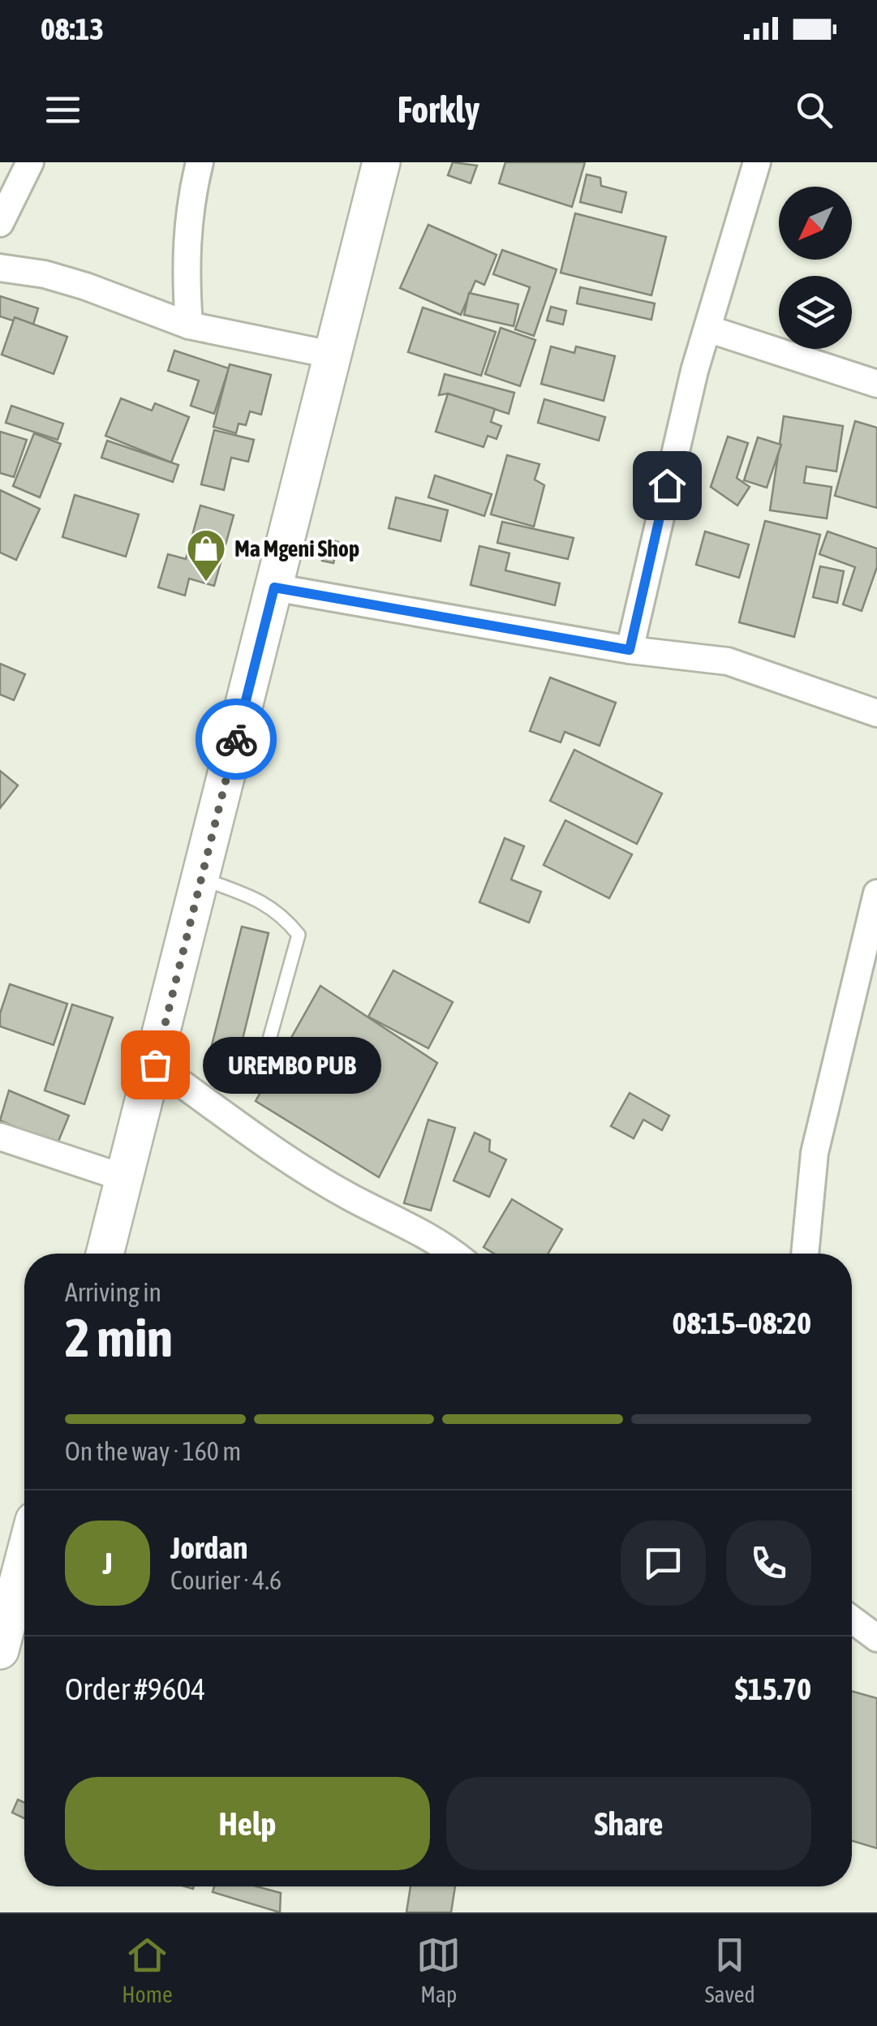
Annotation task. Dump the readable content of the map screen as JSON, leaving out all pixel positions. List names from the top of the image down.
{
  "places": {
    "shop": ["Ma Mgeni Shop"],
    "other": ["UREMBO PUB"]
  },
  "north": "bottom left",
  "page": {
    "status": "08:13",
    "header": "Forkly",
    "bubble": "UREMBO PUB",
    "heading": ["2 min", "Arriving in", "08:15–08:20"],
    "panel": [
      "Jordan",
      "Courier · 4.6",
      "Order #9604",
      "$15.70"
    ],
    "bar": "On the way · 160 m",
    "round": "J",
    "buttons": ["Help", "Share"],
    "tabs": ["Home", "Map", "Saved"]
  }
}
